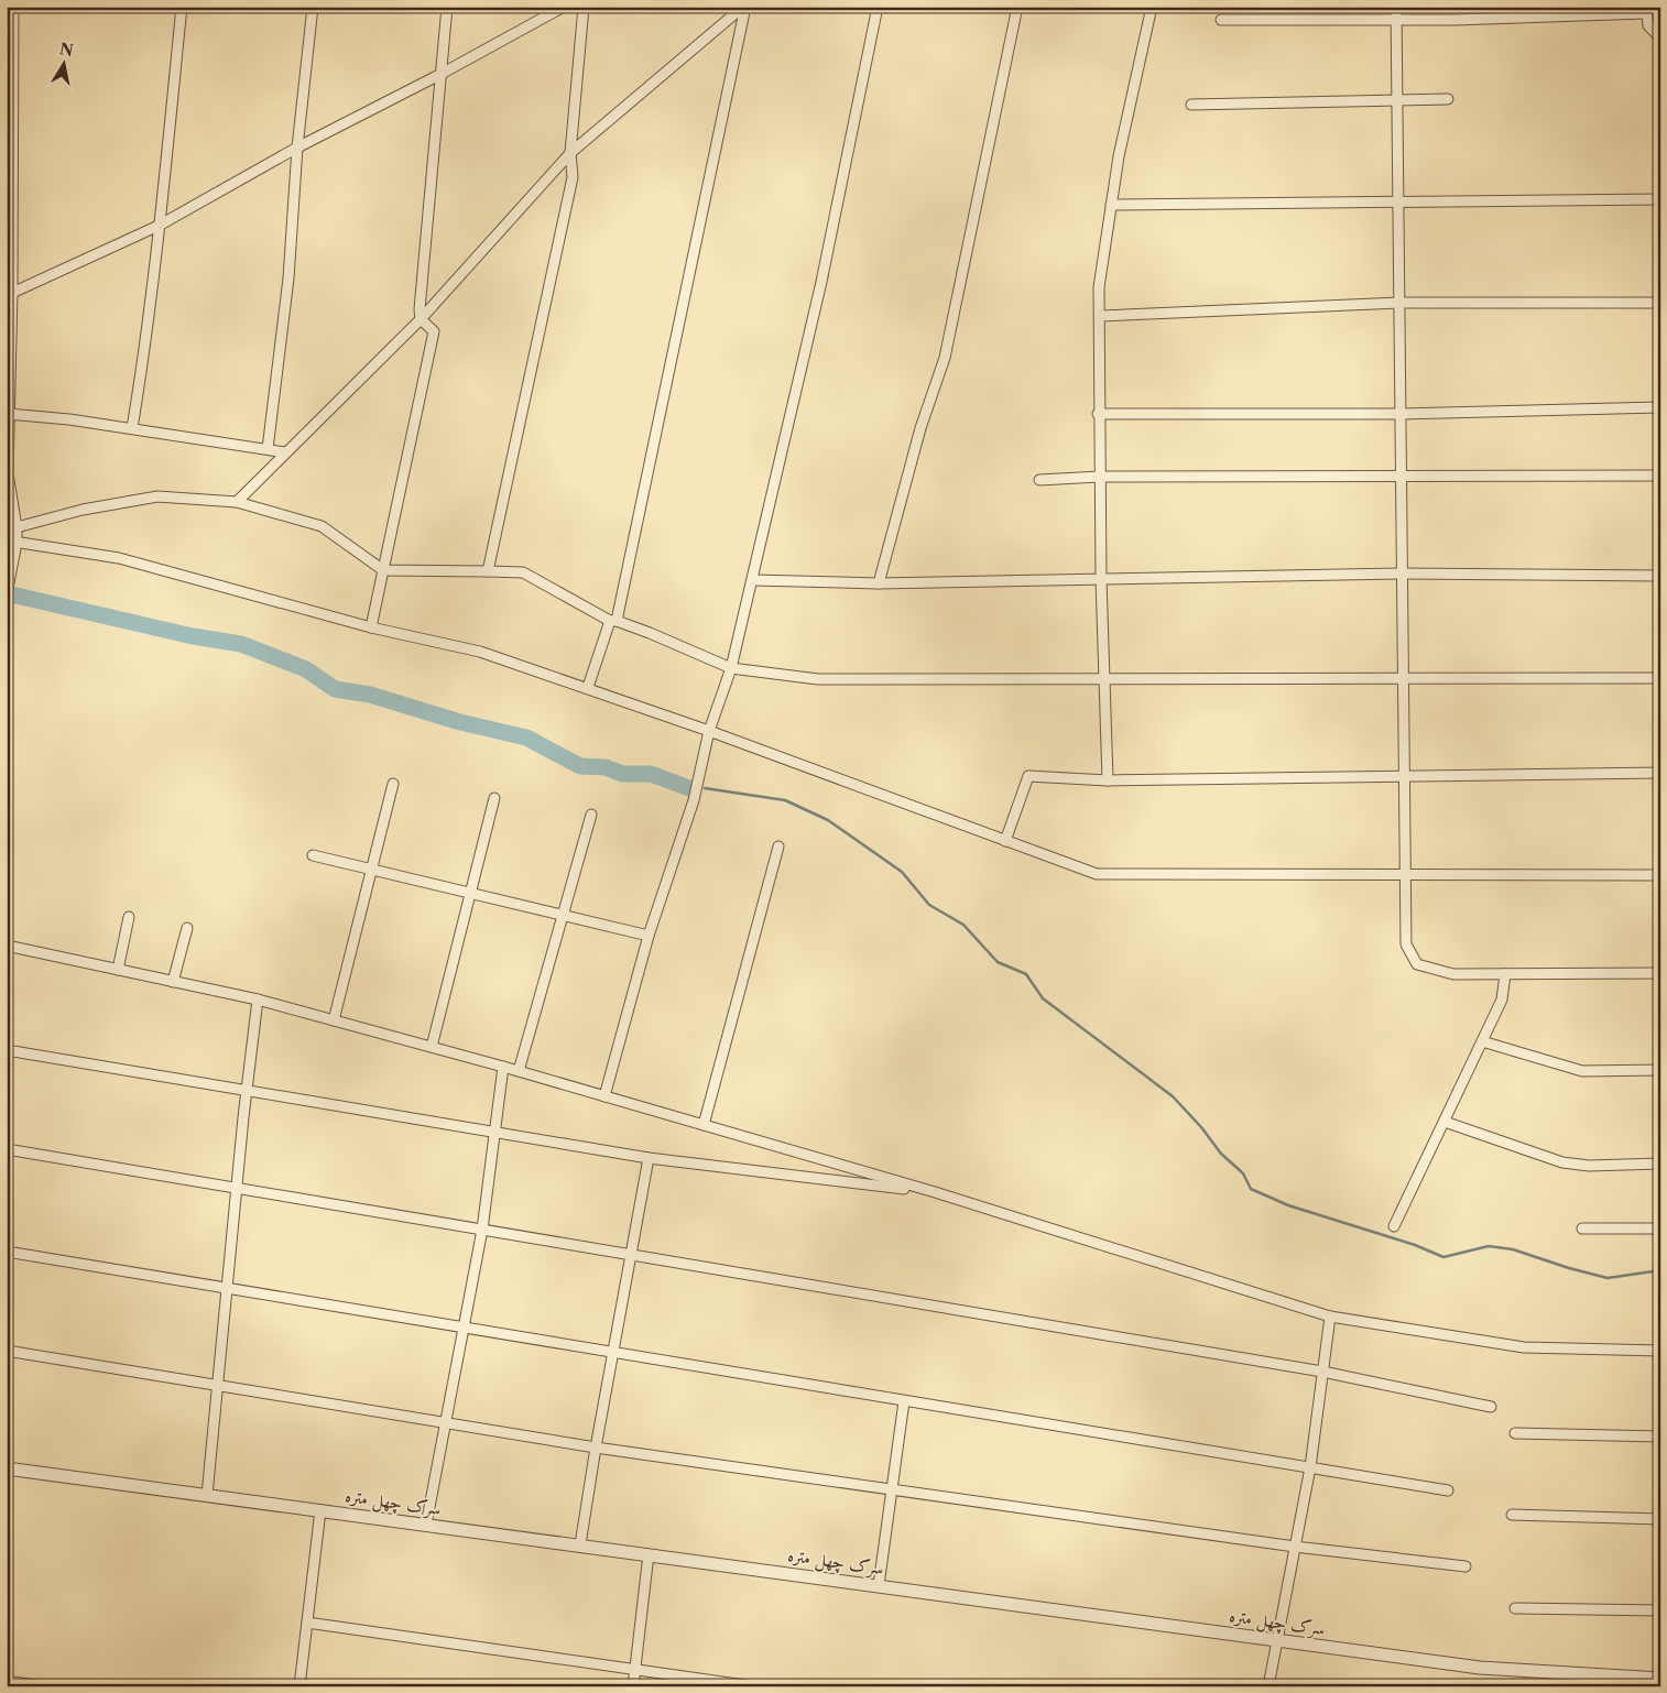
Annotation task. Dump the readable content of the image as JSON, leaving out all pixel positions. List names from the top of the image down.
{
  "streets": {
    "street": ["سرک چهل متره"]
  },
  "north": "top"
}
